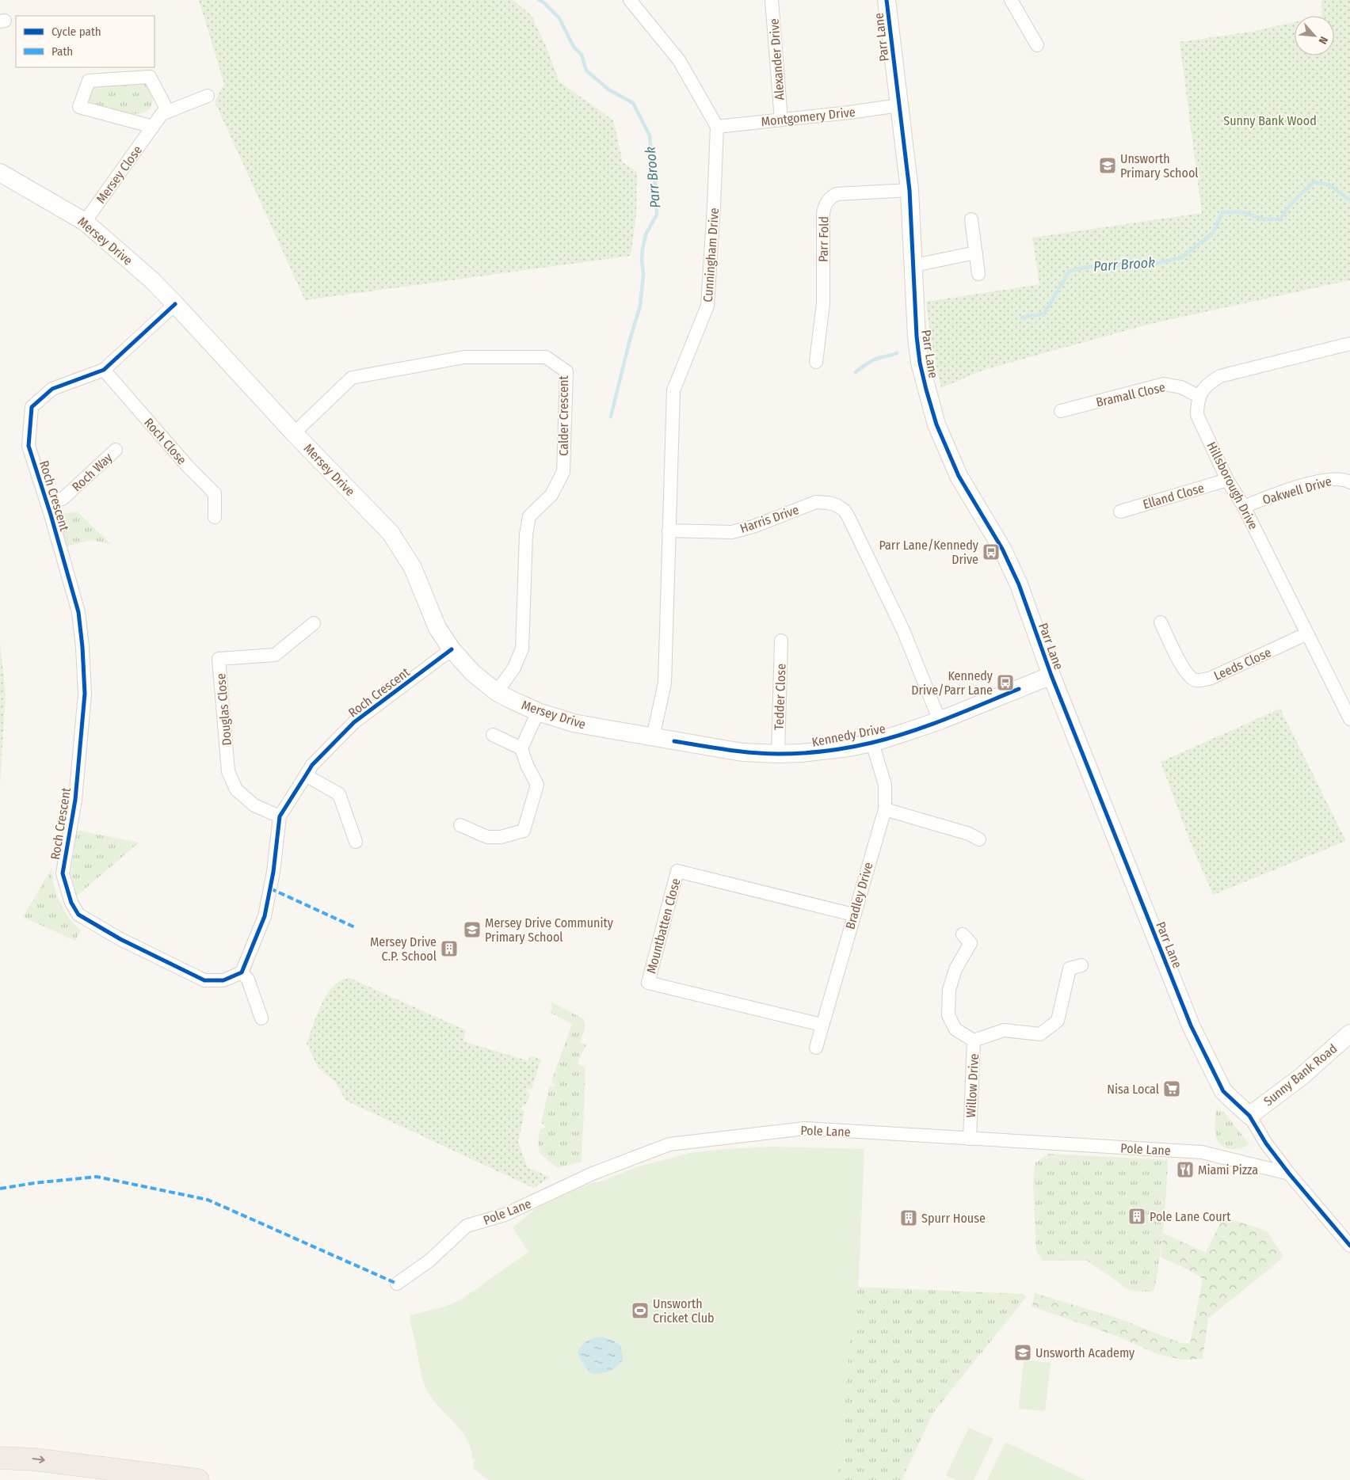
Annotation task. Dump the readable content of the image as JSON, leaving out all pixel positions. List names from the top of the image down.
{
  "streets": {
    "street": [
      "Parr Lane",
      "Alexander Drive",
      "Montgomery Drive",
      "Mersey Close",
      "Parr Fold",
      "Mersey Drive",
      "Cunningham Drive",
      "Bramall Close",
      "Calder Crescent",
      "Roch Close",
      "Roch Way",
      "Hillsborough Drive",
      "Oakwell Drive",
      "Roch Crescent",
      "Elland Close",
      "Harris Drive",
      "Leeds Close",
      "Tedder Close",
      "Douglas Close",
      "Kennedy Drive",
      "Bradley Drive",
      "Mountbatten Close",
      "Sunny Bank Road",
      "Willow Drive",
      "Pole Lane"
    ]
  },
  "crossings": [
    ["Parr Lane", "Montgomery Drive"],
    ["Parr Lane", "Parr Fold"],
    ["Parr Lane", "Kennedy Drive"],
    ["Parr Lane", "Sunny Bank Road"],
    ["Parr Lane", "Pole Lane"],
    ["Alexander Drive", "Montgomery Drive"],
    ["Montgomery Drive", "Cunningham Drive"],
    ["Mersey Close", "Mersey Drive"],
    ["Mersey Drive", "Calder Crescent"],
    ["Mersey Drive", "Roch Crescent"],
    ["Mersey Drive", "Kennedy Drive"],
    ["Cunningham Drive", "Harris Drive"],
    ["Bramall Close", "Hillsborough Drive"],
    ["Roch Close", "Roch Crescent"],
    ["Roch Way", "Roch Crescent"],
    ["Hillsborough Drive", "Oakwell Drive"],
    ["Hillsborough Drive", "Elland Close"],
    ["Hillsborough Drive", "Leeds Close"],
    ["Roch Crescent", "Douglas Close"],
    ["Harris Drive", "Kennedy Drive"],
    ["Tedder Close", "Kennedy Drive"],
    ["Kennedy Drive", "Bradley Drive"],
    ["Bradley Drive", "Mountbatten Close"],
    ["Willow Drive", "Pole Lane"]
  ],
  "water": ["Parr Brook"],
  "parks": ["Sunny Bank Wood"],
  "places": {
    "school or university": ["Unsworth Primary School", "Mersey Drive Community Primary School", "Unsworth Academy"],
    "bus stop": ["Parr Lane/Kennedy Drive", "Kennedy Drive/Parr Lane"],
    "building": ["Mersey Drive C.P. School", "Pole Lane Court", "Spurr House"],
    "supermarket": ["Nisa Local"],
    "restaurant": ["Miami Pizza"],
    "sports": ["Unsworth Cricket Club"]
  },
  "legend": ["Cycle path", "Path"],
  "north": "bottom right"
}
